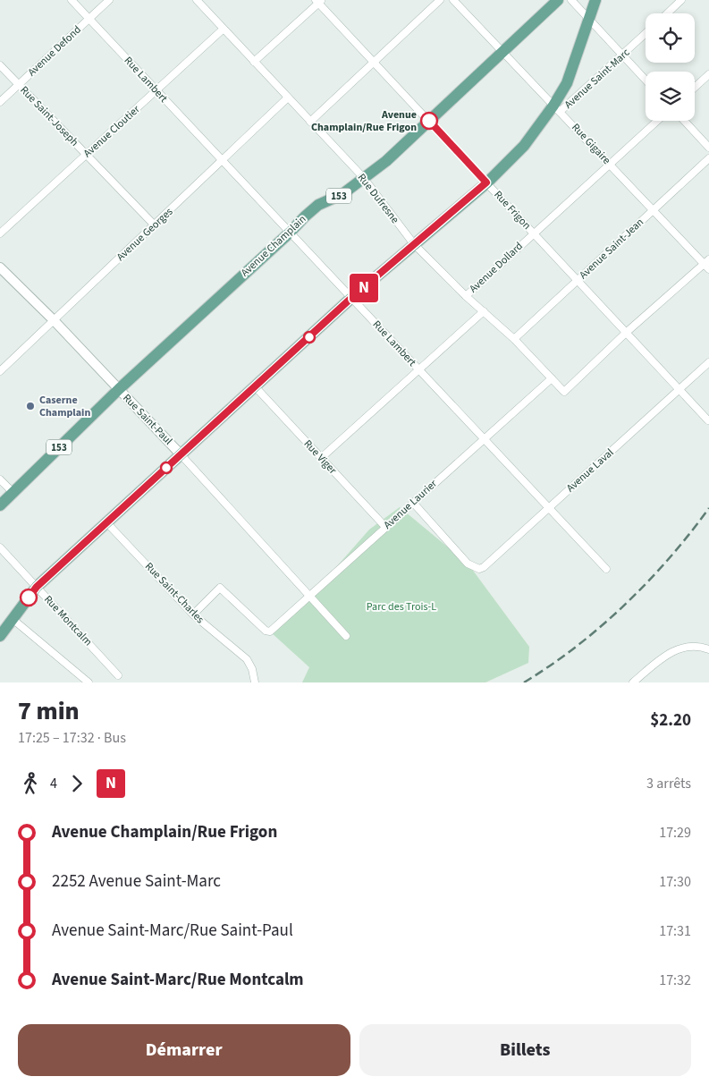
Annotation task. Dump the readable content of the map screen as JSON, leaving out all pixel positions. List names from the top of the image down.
{
  "streets": {
    "main road": ["Avenue Saint-Marc", "153", "Avenue Champlain"],
    "street": [
      "Avenue Defond",
      "Rue Lambert",
      "Rue Saint-Joseph",
      "Avenue Cloutier",
      "Rue Gigaire",
      "Rue Dufresne",
      "Rue Frigon",
      "Avenue Georges",
      "Avenue Saint-Jean",
      "Avenue Dollard",
      "Rue Saint-Paul",
      "Rue Viger",
      "Avenue Laval",
      "Avenue Laurier",
      "Rue Saint-Charles",
      "Rue Montcalm"
    ]
  },
  "crossings": [
    ["Avenue Defond", "Rue Lambert"],
    ["Avenue Defond", "Rue Saint-Joseph"],
    ["Avenue Saint-Marc", "Rue Lambert"],
    ["Avenue Saint-Marc", "Rue Gigaire"],
    ["Avenue Saint-Marc", "Rue Dufresne"],
    ["Avenue Saint-Marc", "Rue Frigon"],
    ["Avenue Saint-Marc", "Rue Saint-Paul"],
    ["Avenue Saint-Marc", "Rue Viger"],
    ["Avenue Saint-Marc", "Rue Saint-Charles"],
    ["Avenue Saint-Marc", "Rue Montcalm"],
    ["Rue Lambert", "Avenue Cloutier"],
    ["Rue Lambert", "Avenue Georges"],
    ["Rue Lambert", "Avenue Champlain"],
    ["Rue Lambert", "Avenue Laval"],
    ["Rue Lambert", "Avenue Laurier"],
    ["Rue Saint-Joseph", "Avenue Cloutier"],
    ["Rue Saint-Joseph", "Avenue Georges"],
    ["Avenue Cloutier", "Rue Dufresne"],
    ["Rue Gigaire", "Avenue Champlain"],
    ["Rue Gigaire", "Avenue Saint-Jean"],
    ["Rue Gigaire", "Avenue Dollard"],
    ["Rue Dufresne", "Rue Frigon"],
    ["Rue Dufresne", "Avenue Georges"],
    ["Rue Dufresne", "Avenue Champlain"],
    ["Rue Dufresne", "Avenue Saint-Jean"],
    ["Rue Dufresne", "Avenue Dollard"],
    ["Rue Dufresne", "Avenue Laurier"],
    ["Rue Frigon", "Avenue Champlain"],
    ["Rue Frigon", "Avenue Saint-Jean"],
    ["Rue Frigon", "Avenue Dollard"],
    ["Rue Frigon", "Avenue Laval"],
    ["Avenue Georges", "Rue Saint-Paul"],
    ["Avenue Champlain", "Rue Saint-Paul"],
    ["Rue Saint-Paul", "Avenue Laurier"],
    ["Rue Viger", "Avenue Laurier"],
    ["Avenue Laval", "Avenue Laurier"],
    ["Avenue Laurier", "Rue Saint-Charles"]
  ],
  "parks": ["Parc des Trois-L"],
  "places": ["Avenue Champlain/Rue Frigon", "Caserne Champlain"],
  "lines": ["bus line N"],
  "page": {
    "on_map": "N",
    "heading": ["7 min", "17:25 – 17:32 · Bus", "$2.20"],
    "legs": ["4", "N", "3 arrêts"],
    "list": [
      {
        "name": "Avenue Champlain/Rue Frigon",
        "value": "17:29"
      },
      {
        "name": "2252 Avenue Saint-Marc",
        "value": "17:30"
      },
      {
        "name": "Avenue Saint-Marc/Rue Saint-Paul",
        "value": "17:31"
      },
      {
        "name": "Avenue Saint-Marc/Rue Montcalm",
        "value": "17:32"
      }
    ],
    "buttons": ["Démarrer", "Billets"]
  }
}
